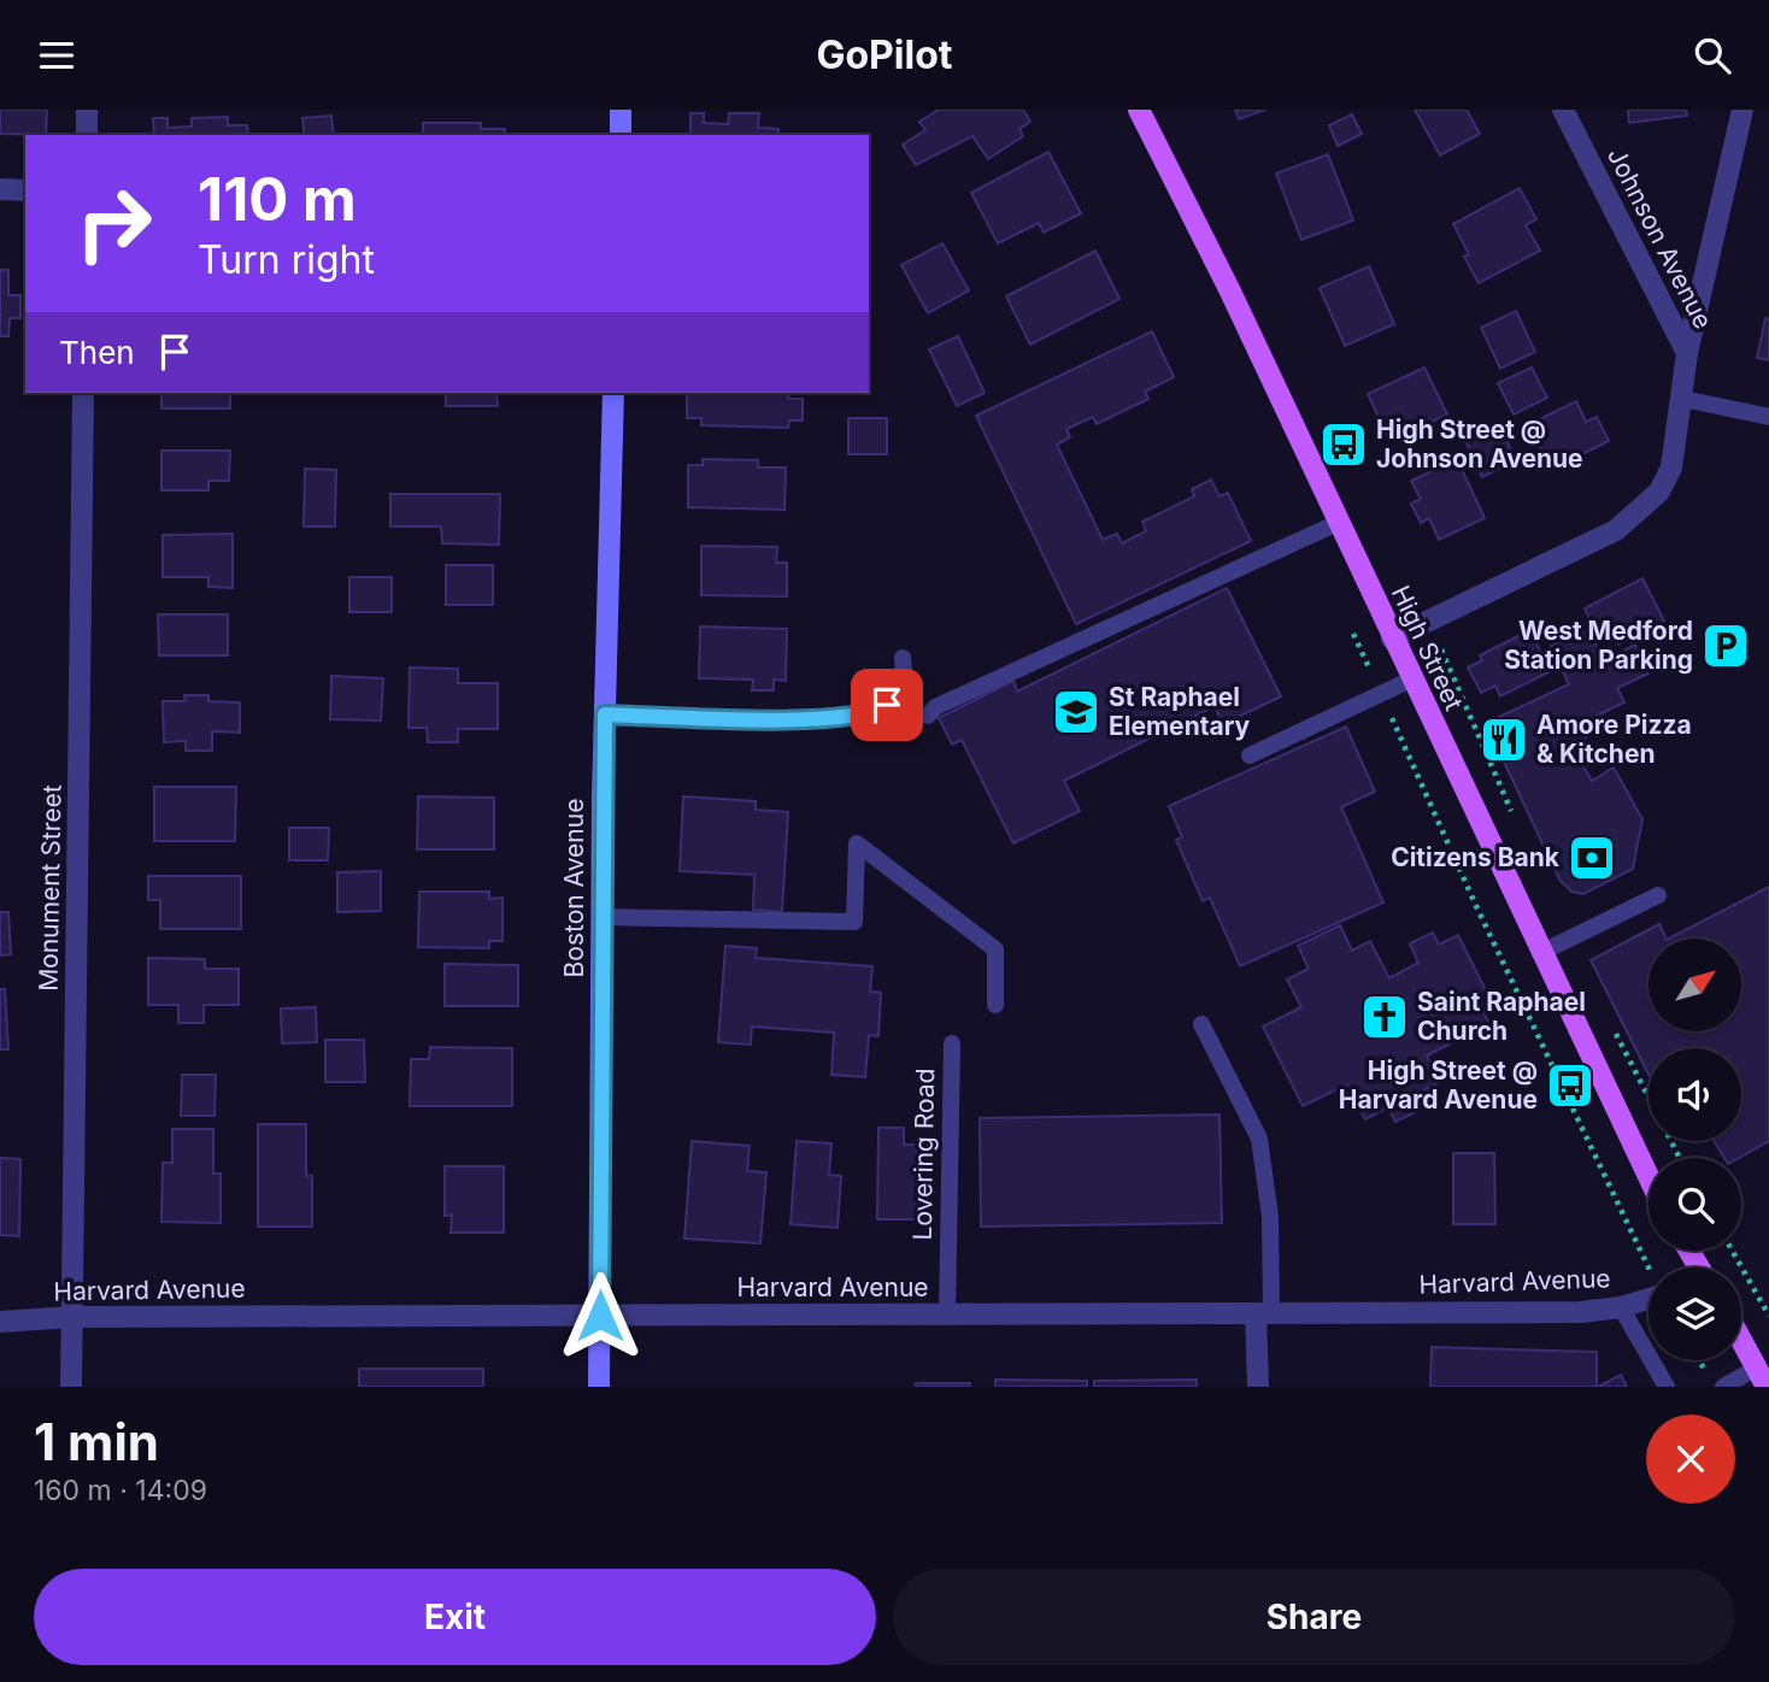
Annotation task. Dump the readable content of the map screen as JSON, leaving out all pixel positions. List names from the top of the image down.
{
  "streets": {
    "main road": ["High Street", "Boston Avenue"],
    "street": ["Johnson Avenue", "Monument Street", "Harvard Avenue"],
    "lane": ["Lovering Road"]
  },
  "crossings": [
    ["Johnson Avenue", "High Street"],
    ["Monument Street", "Harvard Avenue"],
    ["Boston Avenue", "Harvard Avenue"],
    ["Lovering Road", "Harvard Avenue"]
  ],
  "places": {
    "bus stop": ["High Street @ Johnson Avenue", "High Street @ Harvard Avenue"],
    "parking": ["West Medford Station Parking"],
    "school or university": ["St Raphael Elementary"],
    "restaurant": ["Amore Pizza & Kitchen"],
    "bank": ["Citizens Bank"],
    "church": ["Saint Raphael Church"]
  },
  "north": "top right",
  "page": {
    "header": "GoPilot",
    "turn": ["110 m", "Turn right"],
    "then": "Then",
    "heading": ["1 min", "160 m · 14:09"],
    "buttons": ["Exit", "Share"]
  }
}
